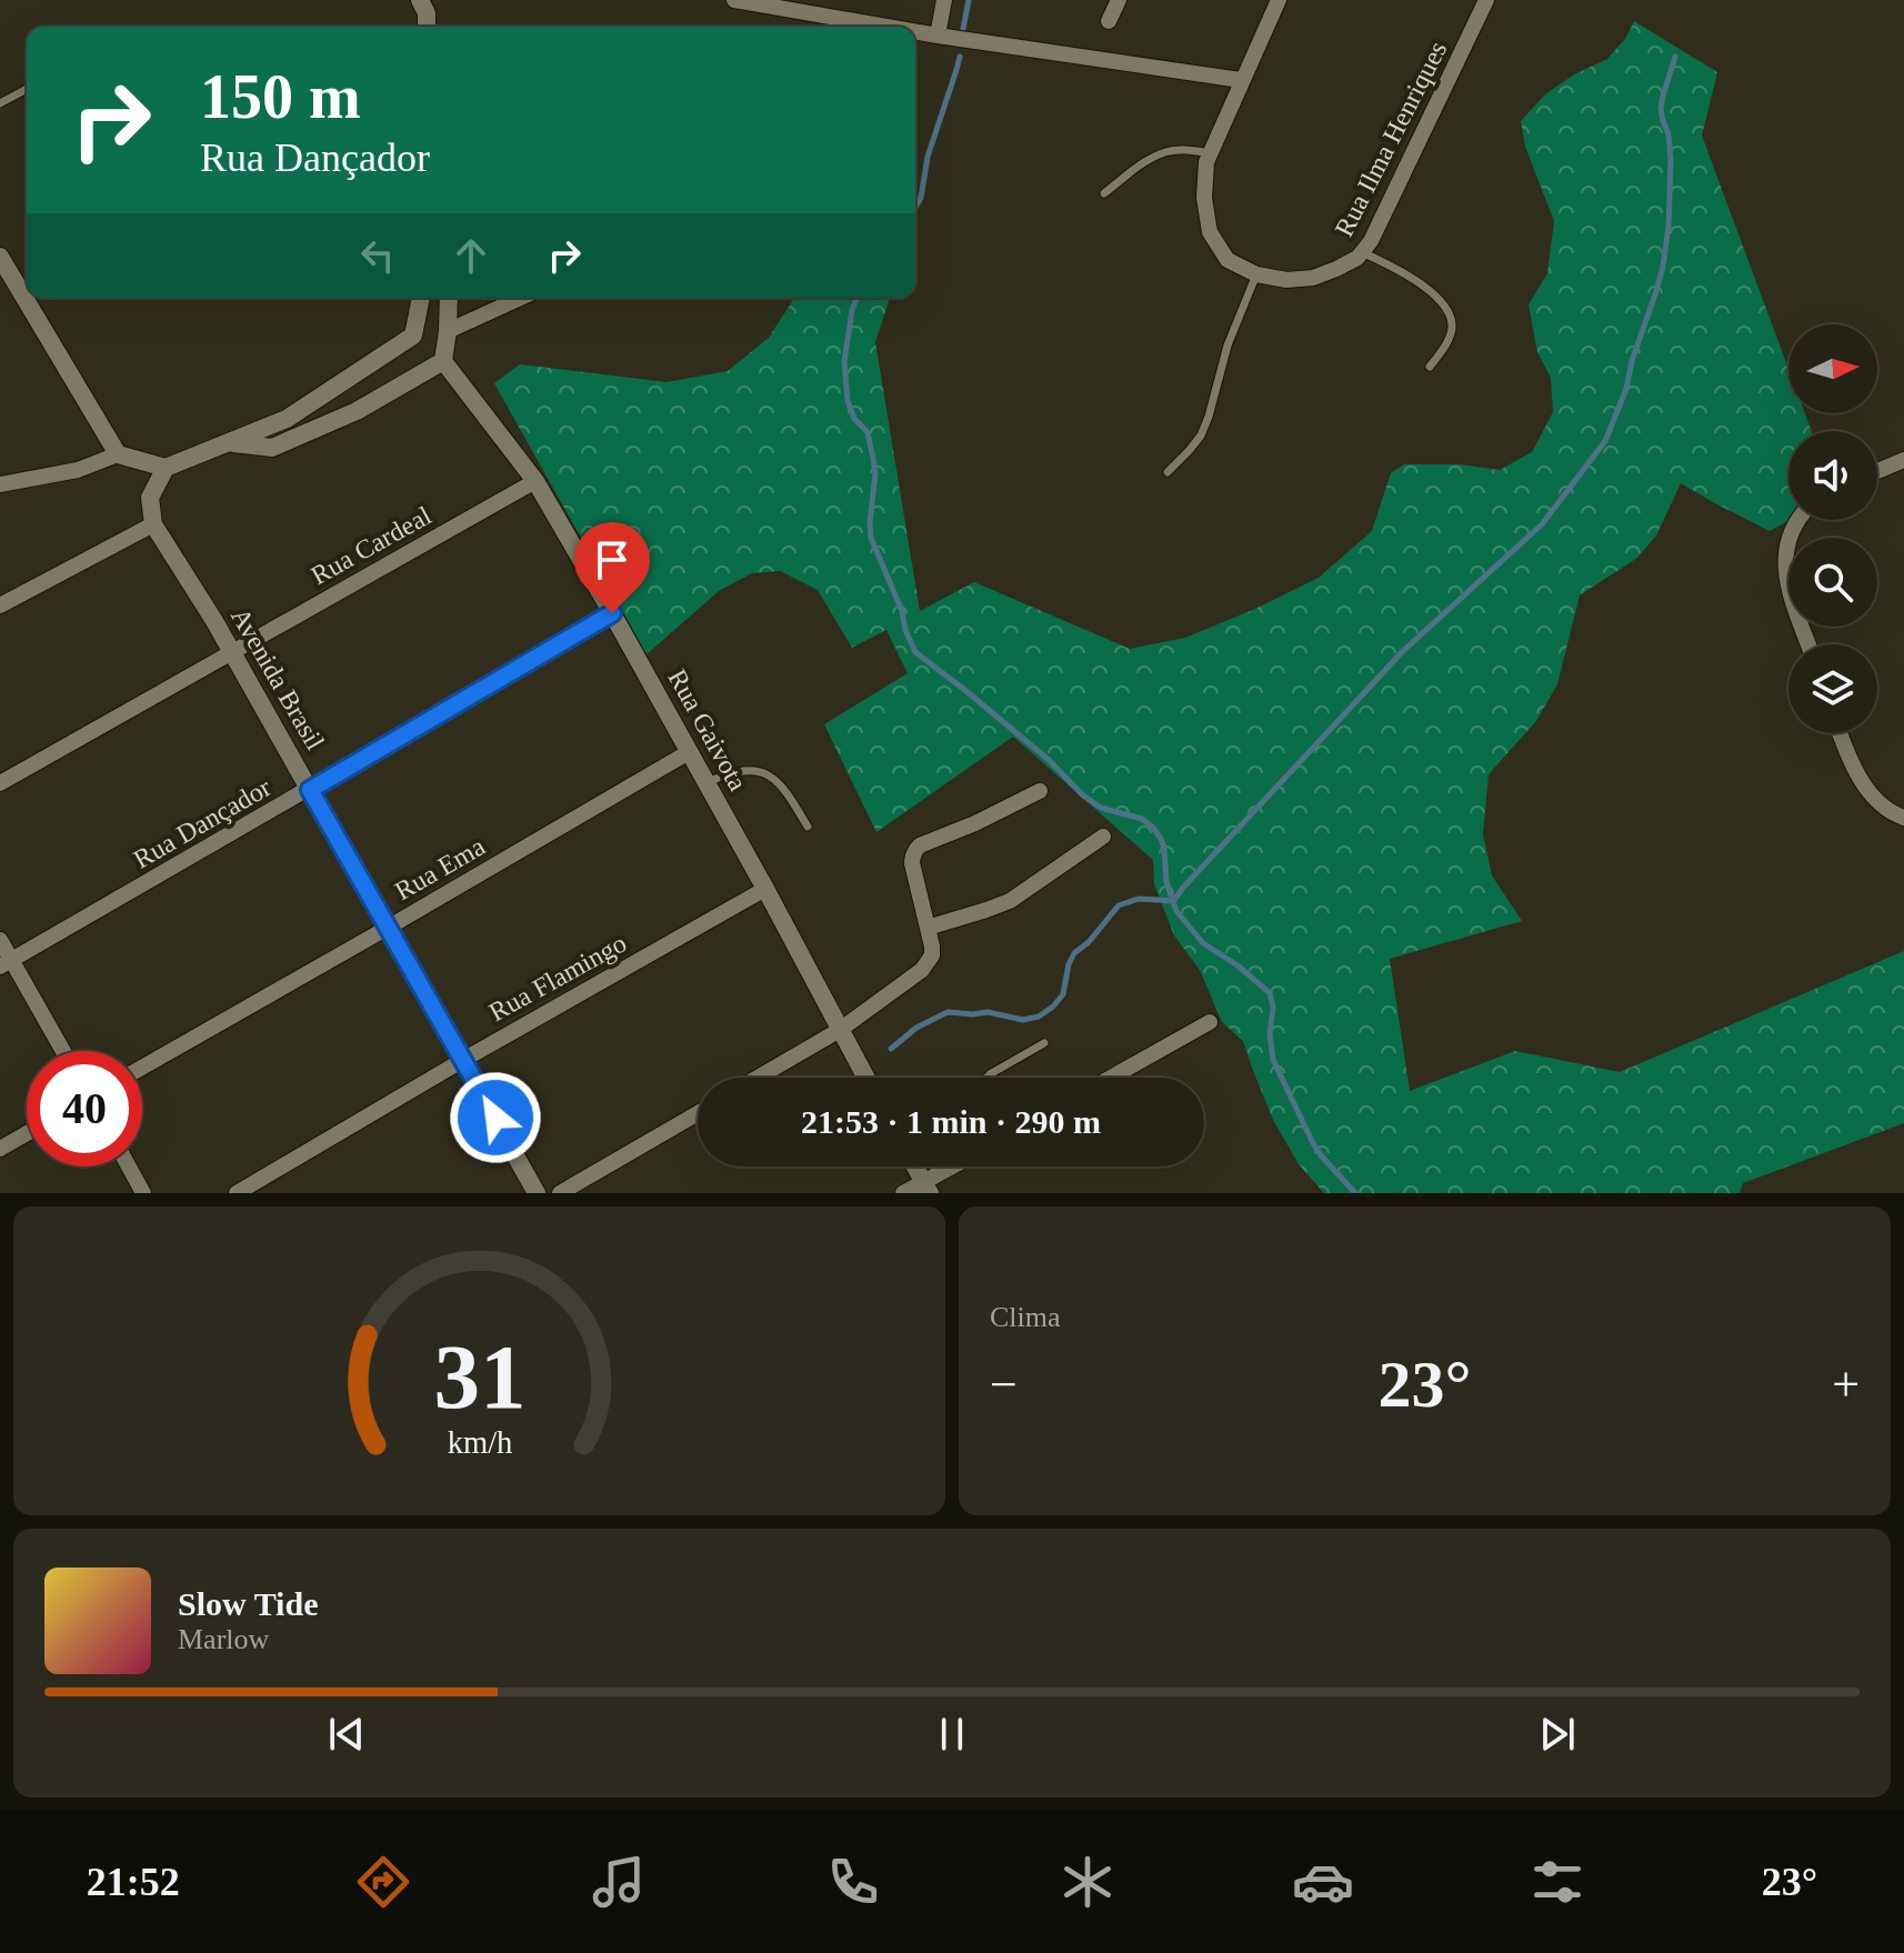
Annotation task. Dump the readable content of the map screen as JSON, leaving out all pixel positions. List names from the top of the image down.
{
  "streets": {
    "street": [
      "Rua Ilma Henriques",
      "Rua Cardeal",
      "Avenida Brasil",
      "Rua Gaivota",
      "Rua Dançador",
      "Rua Ema",
      "Rua Flamingo"
    ]
  },
  "crossings": [
    ["Rua Cardeal", "Avenida Brasil"],
    ["Rua Cardeal", "Rua Gaivota"],
    ["Avenida Brasil", "Rua Dançador"],
    ["Avenida Brasil", "Rua Ema"],
    ["Avenida Brasil", "Rua Flamingo"],
    ["Rua Gaivota", "Rua Dançador"],
    ["Rua Gaivota", "Rua Ema"],
    ["Rua Gaivota", "Rua Flamingo"]
  ],
  "north": "right",
  "page": {
    "turn": ["150 m", "Rua Dançador"],
    "limit": "40",
    "trip": "21:53 · 1 min · 290 m",
    "tile": "Clima",
    "heat": ["−", "23°", "+"],
    "song": ["Slow Tide", "Marlow"],
    "tabs": ["21:52", "23°"],
    "gauge": ["31", "km/h"]
  }
}
